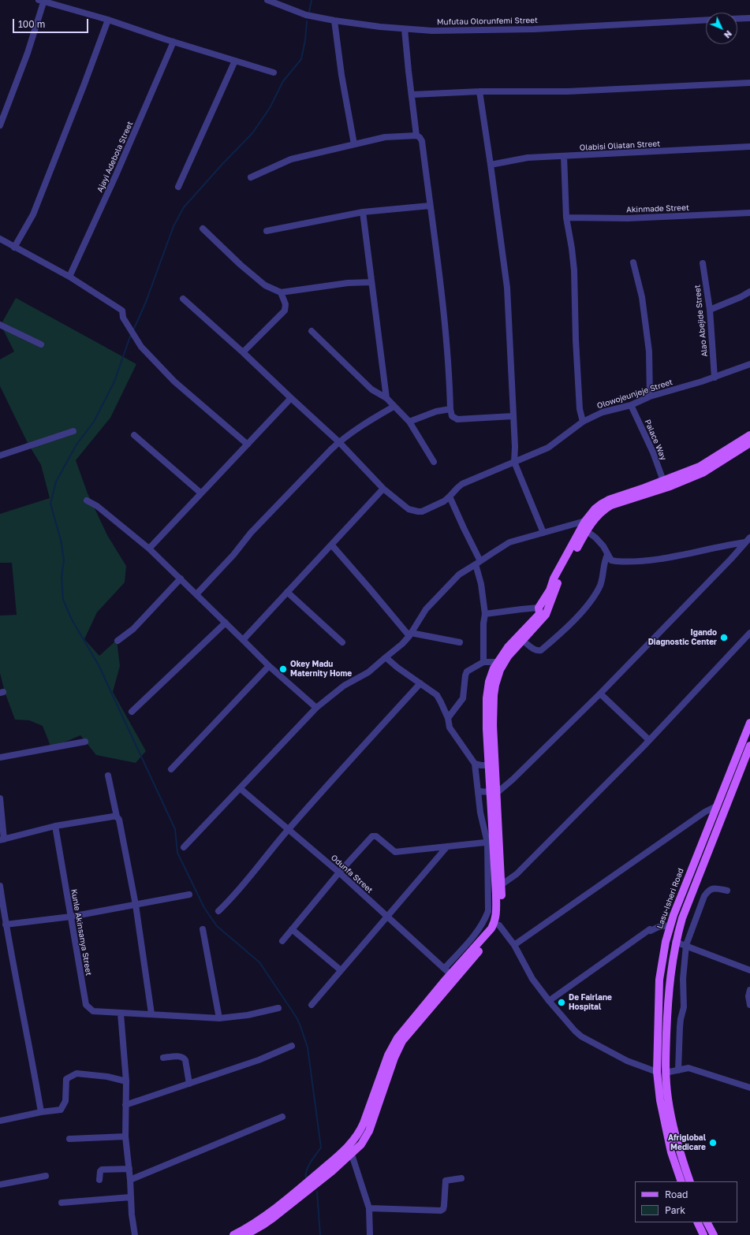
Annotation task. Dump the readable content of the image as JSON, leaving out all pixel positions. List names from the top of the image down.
{
  "streets": {
    "main road": ["Lasu-Isheri Road"],
    "street": [
      "Mufutau Olorunfemi Street",
      "Olabisi Oliatan Street",
      "Ajayi Adebola Street",
      "Akinmade Street",
      "Alao Abejide Street",
      "Olowojeunjeje Street",
      "Palace Way",
      "Odunfa Street",
      "Kunle Akinsanya Street"
    ]
  },
  "crossings": [
    ["Alao Abejide Street", "Olowojeunjeje Street"],
    ["Olowojeunjeje Street", "Palace Way"]
  ],
  "places": [
    "Igando Diagnostic Center",
    "Okey Madu Maternity Home",
    "De Fairlane Hospital",
    "Afriglobal Medicare"
  ],
  "legend": ["Road", "Park"],
  "scale_bar": "100 m",
  "north": "bottom right"
}
